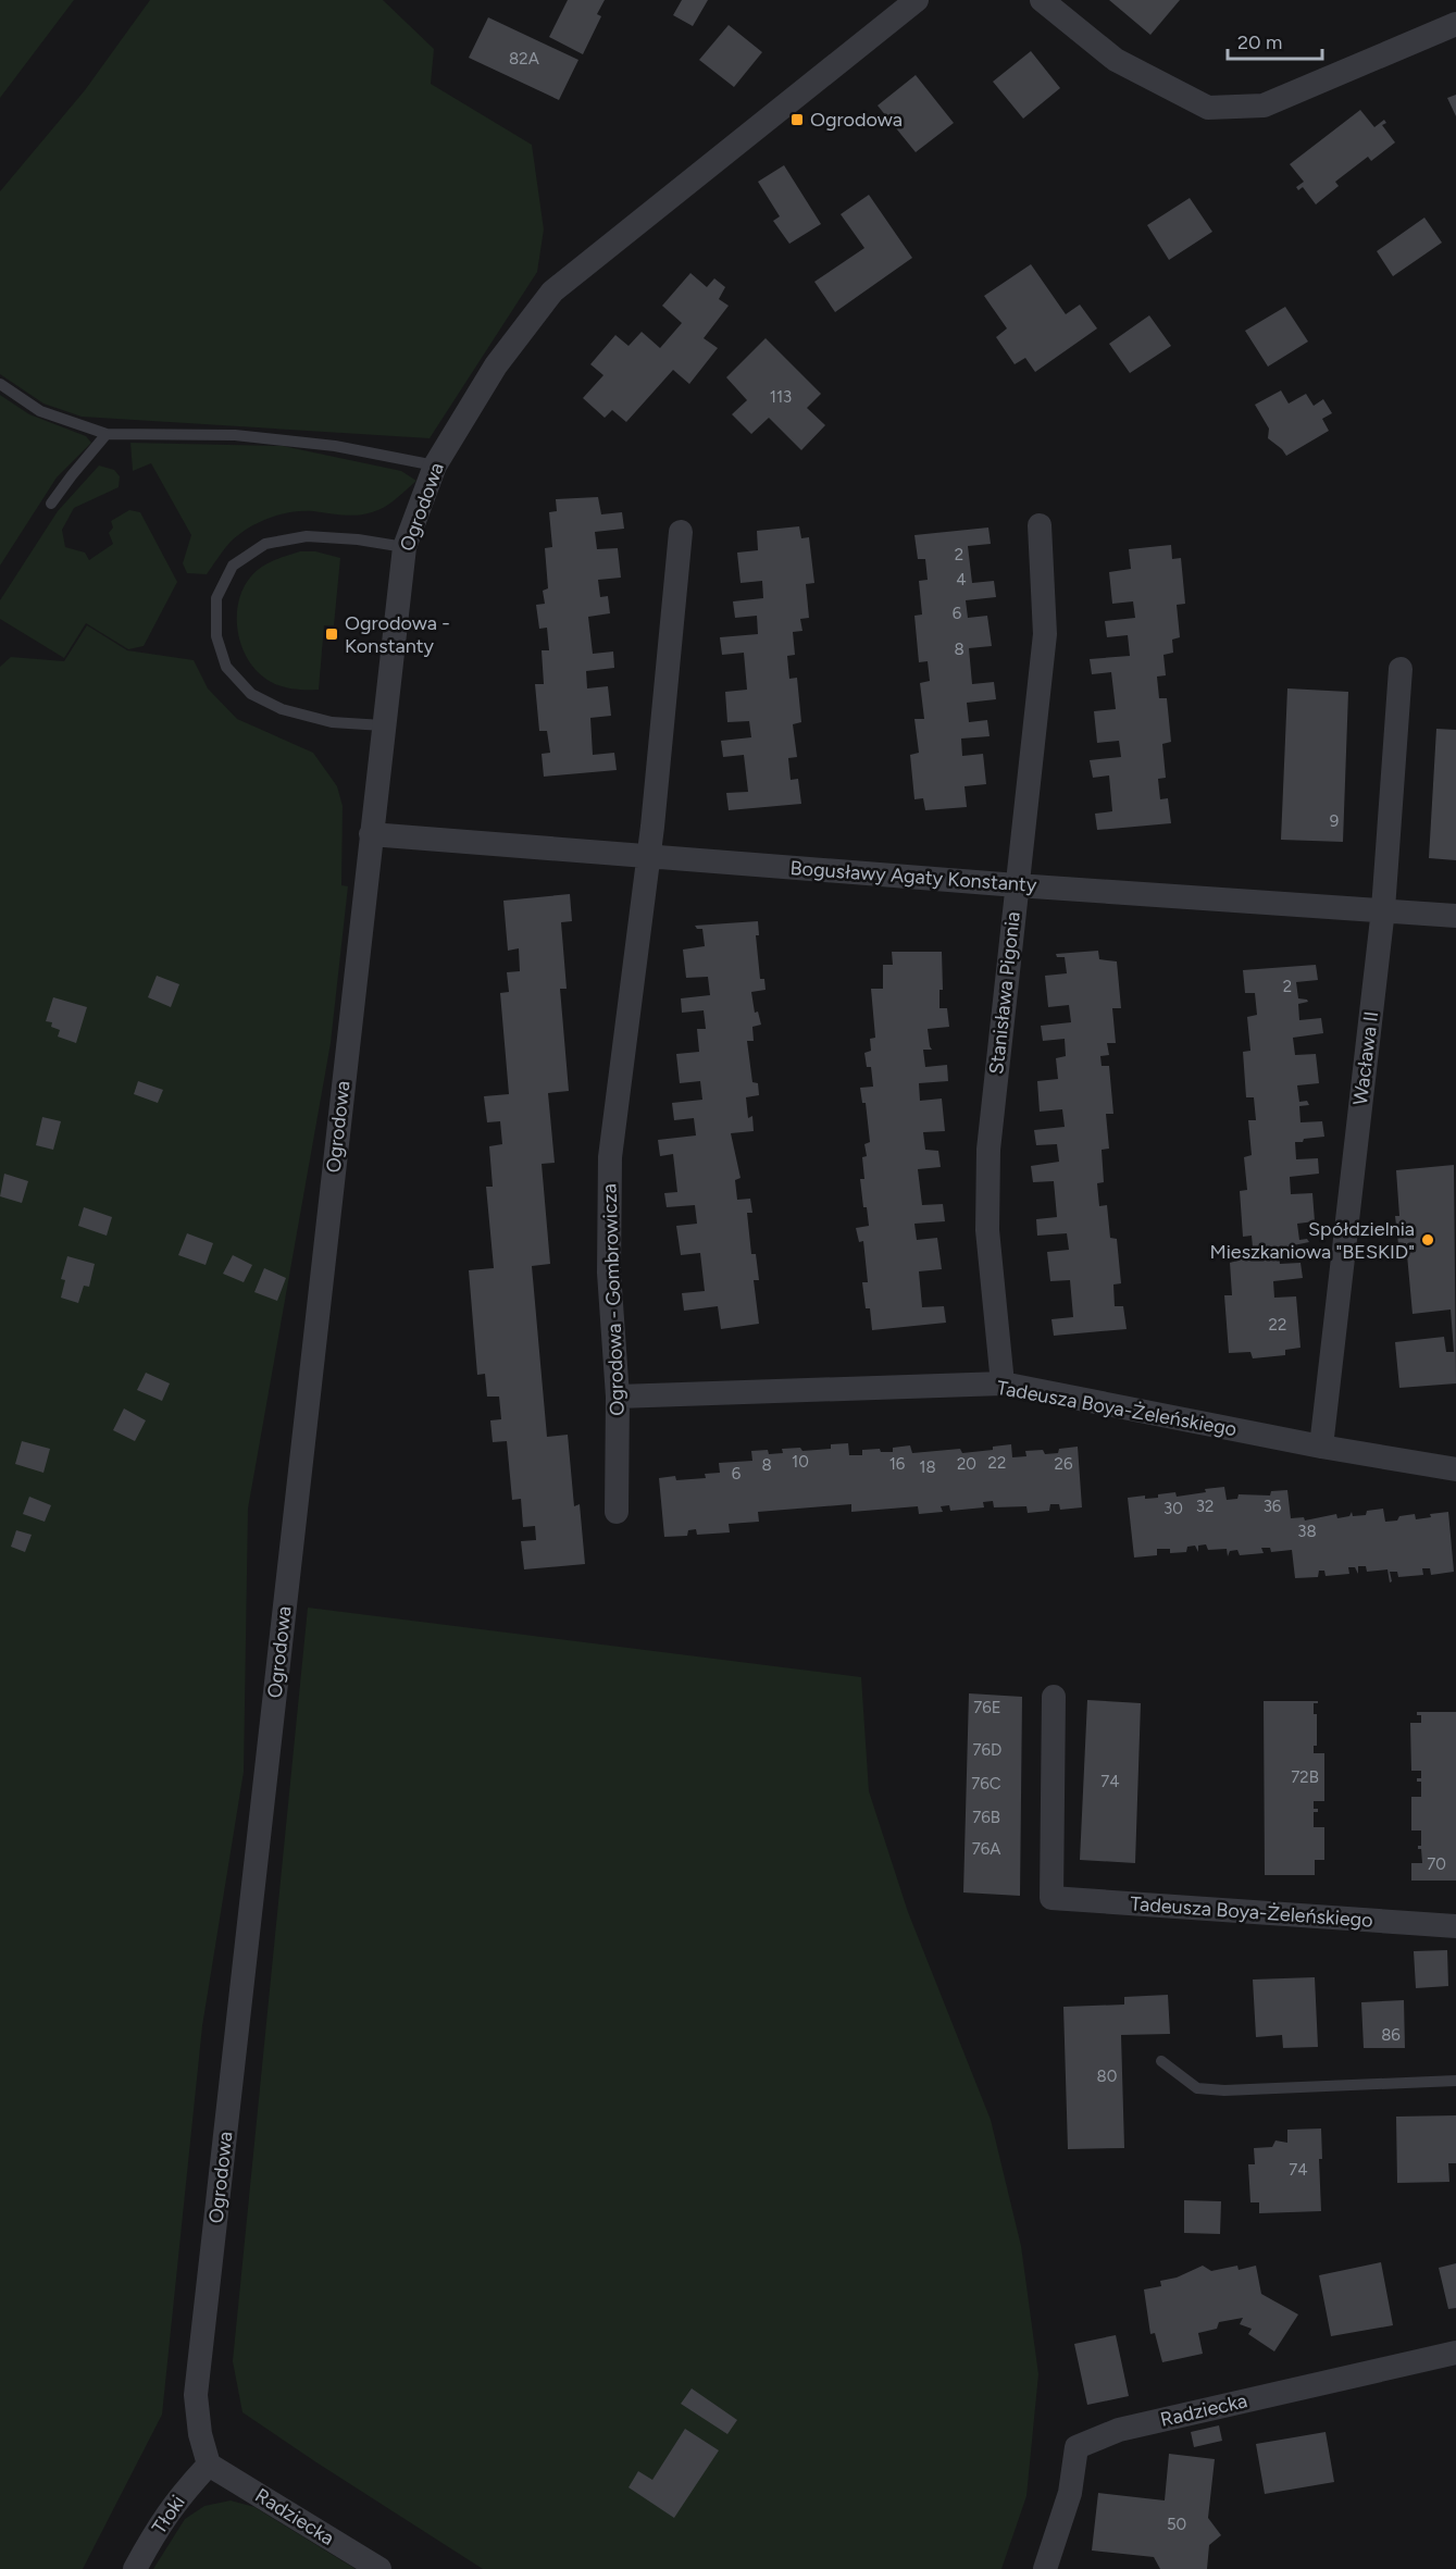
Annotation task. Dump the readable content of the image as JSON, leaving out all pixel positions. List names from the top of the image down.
{
  "streets": {
    "street": [
      "Ogrodowa",
      "Bogusławy Agaty Konstanty",
      "Stanisława Pigonia",
      "Wacława II",
      "Ogrodowa - Gombrowicza",
      "Tadeusza Boya-Żeleńskiego",
      "Radziecka",
      "Tłoki"
    ]
  },
  "crossings": [
    ["Ogrodowa", "Bogusławy Agaty Konstanty"],
    ["Ogrodowa", "Radziecka"],
    ["Ogrodowa", "Tłoki"],
    ["Bogusławy Agaty Konstanty", "Stanisława Pigonia"],
    ["Bogusławy Agaty Konstanty", "Wacława II"],
    ["Bogusławy Agaty Konstanty", "Ogrodowa - Gombrowicza"],
    ["Stanisława Pigonia", "Tadeusza Boya-Żeleńskiego"],
    ["Wacława II", "Tadeusza Boya-Żeleńskiego"],
    ["Ogrodowa - Gombrowicza", "Tadeusza Boya-Żeleńskiego"],
    ["Radziecka", "Tłoki"]
  ],
  "places": {
    "transit": ["Ogrodowa", "Ogrodowa - Konstanty"],
    "other": ["Spółdzielnia Mieszkaniowa \"BESKID\""]
  },
  "house_numbers": [
    "82A",
    "113",
    "2",
    "4",
    "6",
    "8",
    "9",
    "2",
    "22",
    "10",
    "22",
    "16",
    "20",
    "26",
    "8",
    "18",
    "6",
    "32",
    "36",
    "30",
    "38",
    "76E",
    "76D",
    "72B",
    "74",
    "76C",
    "76B",
    "76A",
    "70",
    "86",
    "80",
    "74",
    "50"
  ],
  "scale_bar": "20 m"
}
